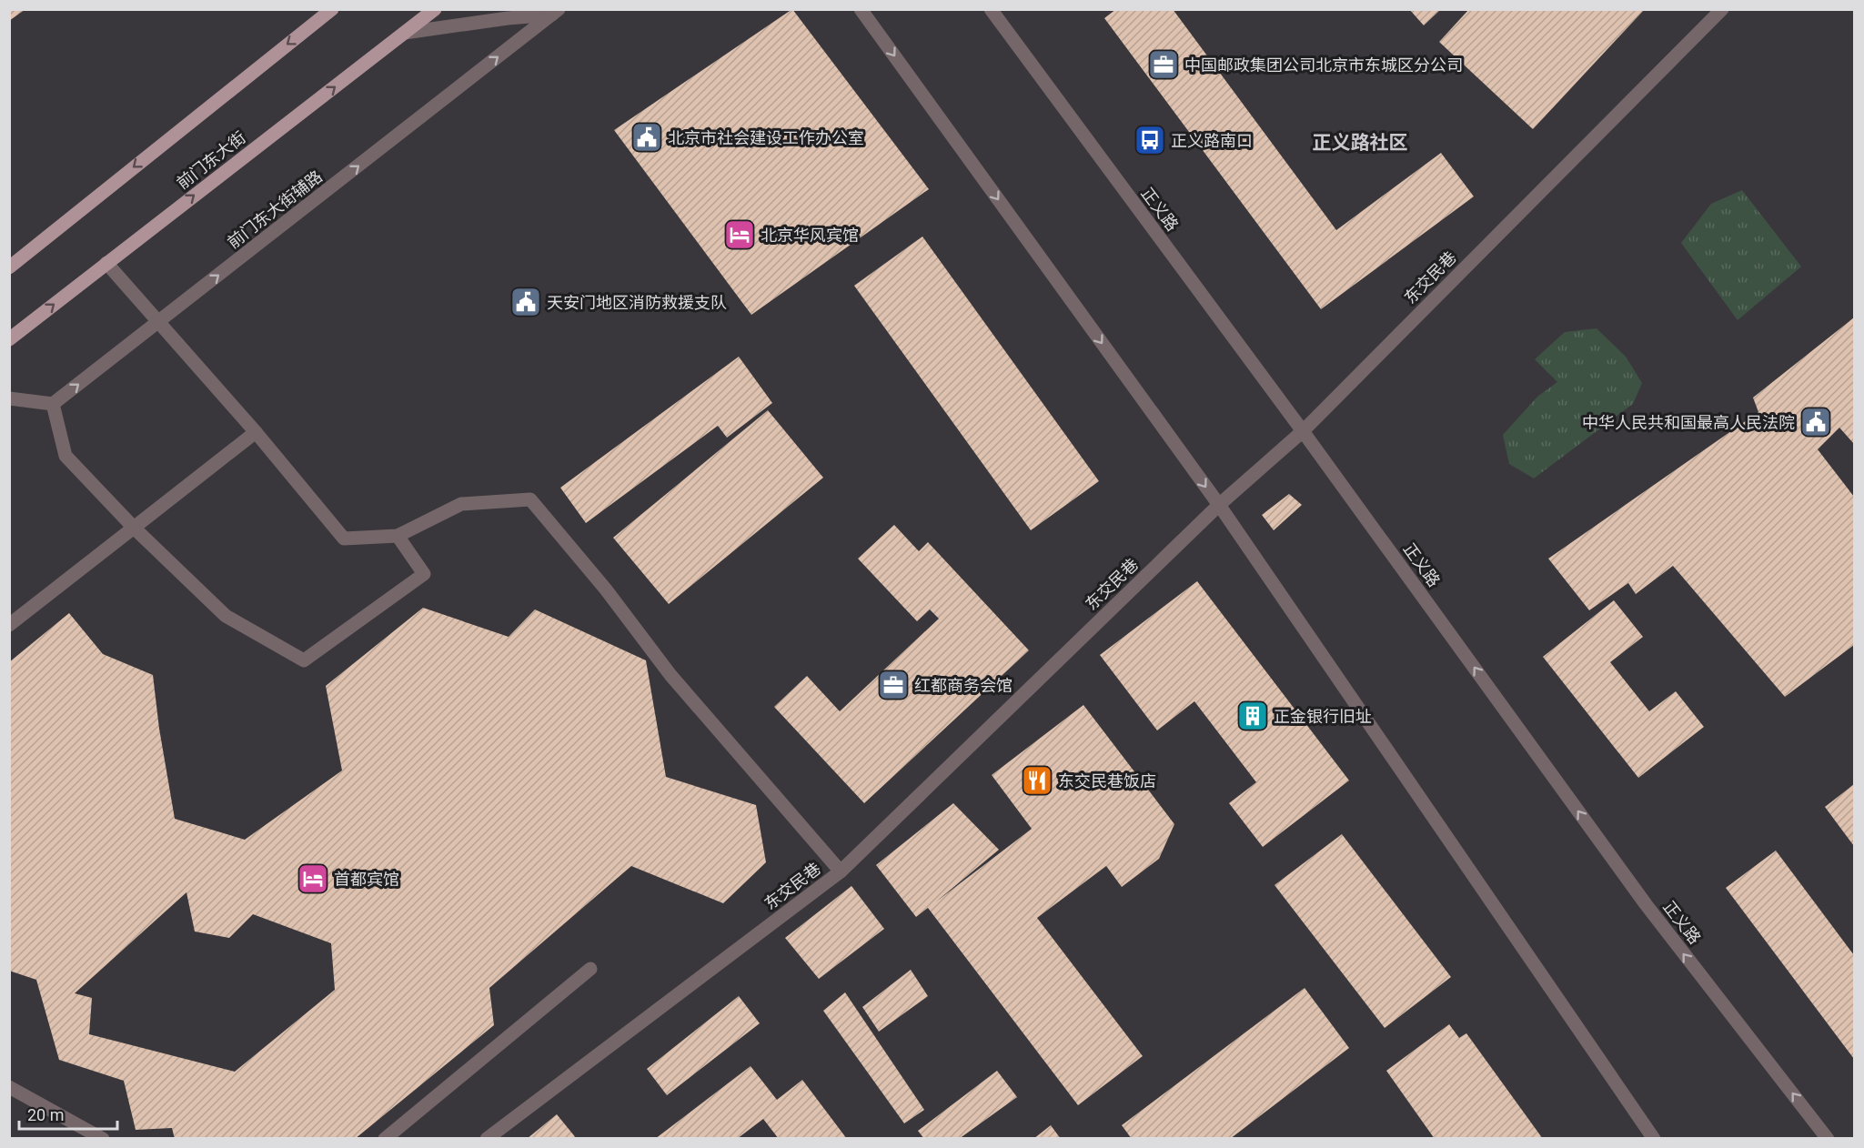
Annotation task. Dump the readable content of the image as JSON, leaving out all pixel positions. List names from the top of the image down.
{
  "streets": {
    "main road": ["前门东大街"],
    "street": ["前门东大街辅路", "正义路", "东交民巷"]
  },
  "crossings": [
    ["前门东大街", "前门东大街辅路"],
    ["正义路", "东交民巷"]
  ],
  "one_way": ["前门东大街辅路"],
  "districts": ["正义路社区"],
  "places": {
    "office": ["中国邮政集团公司北京市东城区分公司", "红都商务会馆"],
    "public building": ["北京市社会建设工作办公室", "天安门地区消防救援支队", "中华人民共和国最高人民法院"],
    "bus stop": ["正义路南口"],
    "hotel": ["北京华风宾馆", "首都宾馆"],
    "building": ["正金银行旧址"],
    "restaurant": ["东交民巷饭店"]
  },
  "scale_bar": "20 m"
}
